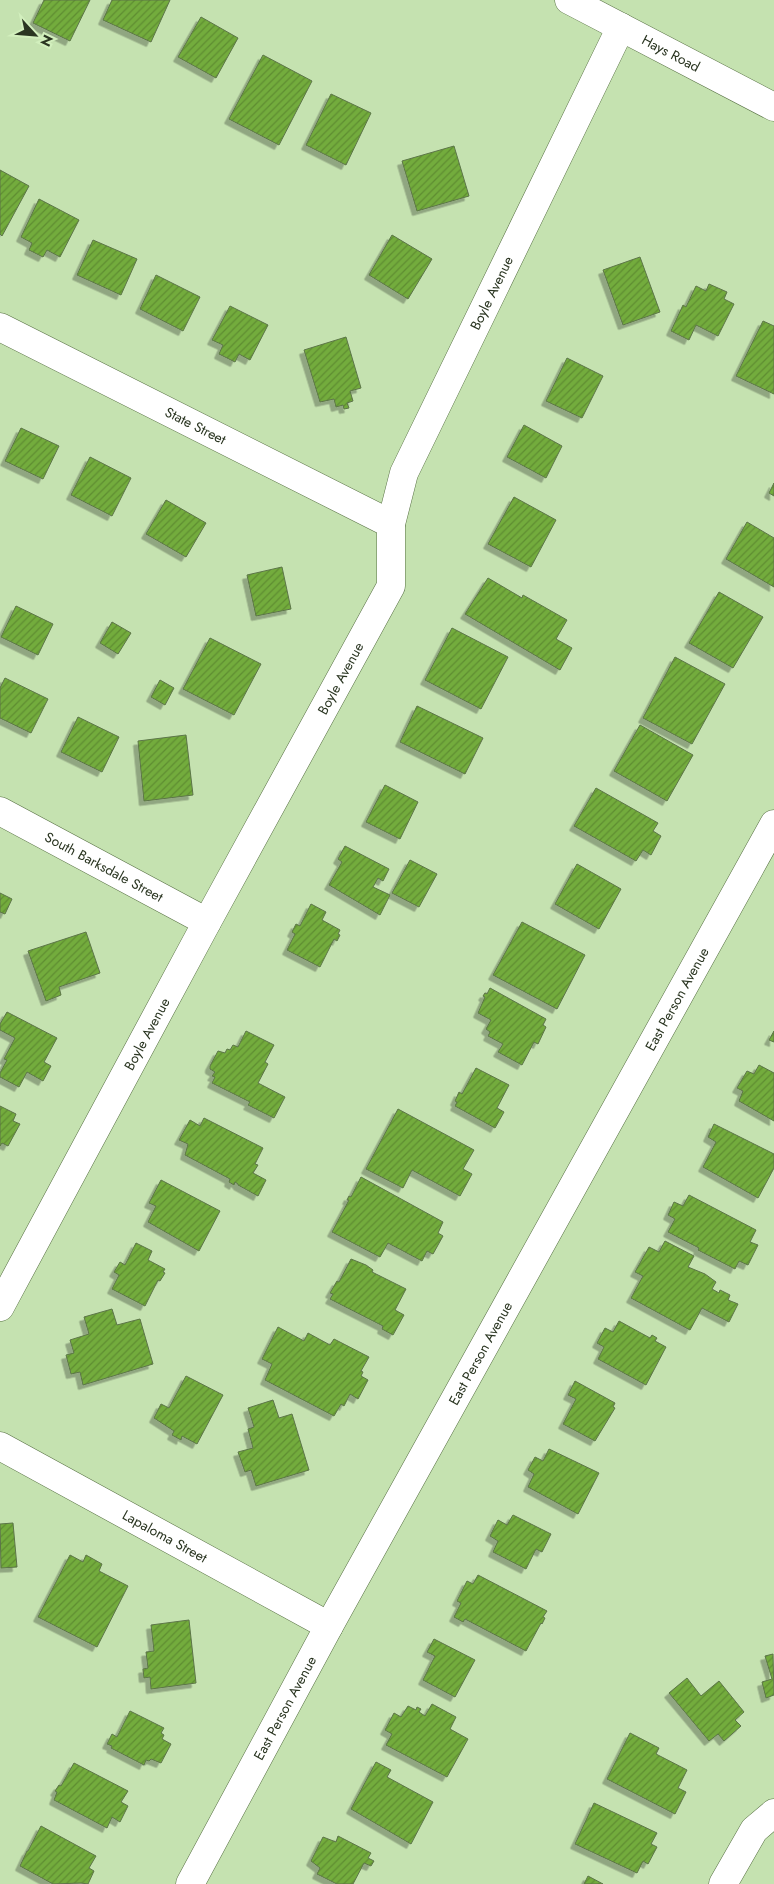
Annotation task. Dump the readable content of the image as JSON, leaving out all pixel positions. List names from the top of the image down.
{
  "streets": {
    "street": [
      "Hays Road",
      "Boyle Avenue",
      "State Street",
      "South Barksdale Street",
      "East Person Avenue",
      "Lapaloma Street"
    ]
  },
  "crossings": [
    ["Hays Road", "Boyle Avenue"],
    ["Boyle Avenue", "State Street"],
    ["Boyle Avenue", "South Barksdale Street"],
    ["East Person Avenue", "Lapaloma Street"]
  ],
  "north": "bottom right"
}
